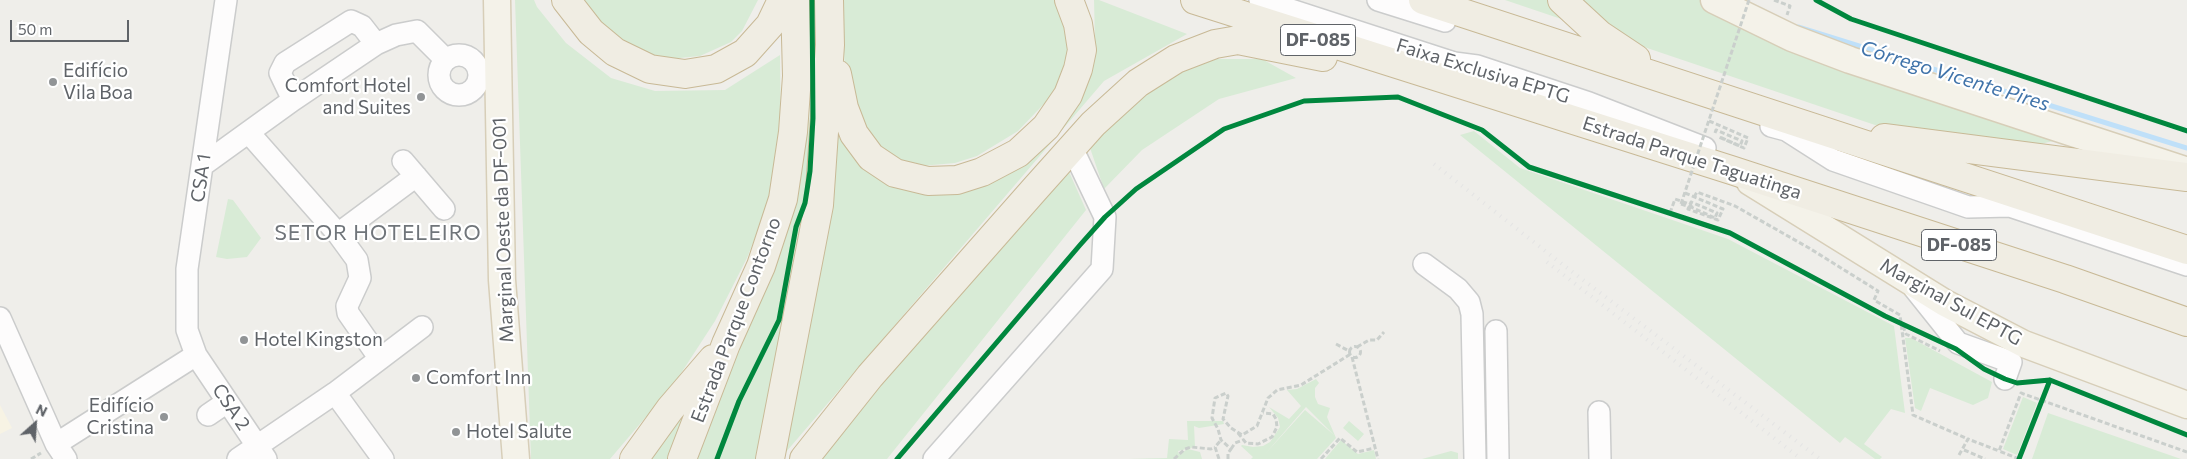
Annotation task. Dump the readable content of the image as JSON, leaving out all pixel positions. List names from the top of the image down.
{
  "streets": {
    "highway": ["DF-085", "Estrada Parque Taguatinga", "Estrada Parque Contorno"],
    "main road": ["Marginal Oeste da DF-001", "Marginal Sul EPTG"],
    "street": ["Faixa Exclusiva EPTG", "CSA 1", "CSA 2"]
  },
  "crossings": [
    ["Estrada Parque Taguatinga", "Marginal Sul EPTG"],
    ["CSA 1", "CSA 2"]
  ],
  "districts": ["SETOR HOTELEIRO"],
  "water": ["Córrego Vicente Pires"],
  "places": [
    "Edifício Vila Boa",
    "Comfort Hotel and Suites",
    "Hotel Kingston",
    "Comfort Inn",
    "Edifício Cristina",
    "Hotel Salute"
  ],
  "scale_bar": "50 m",
  "north": "top right"
}
